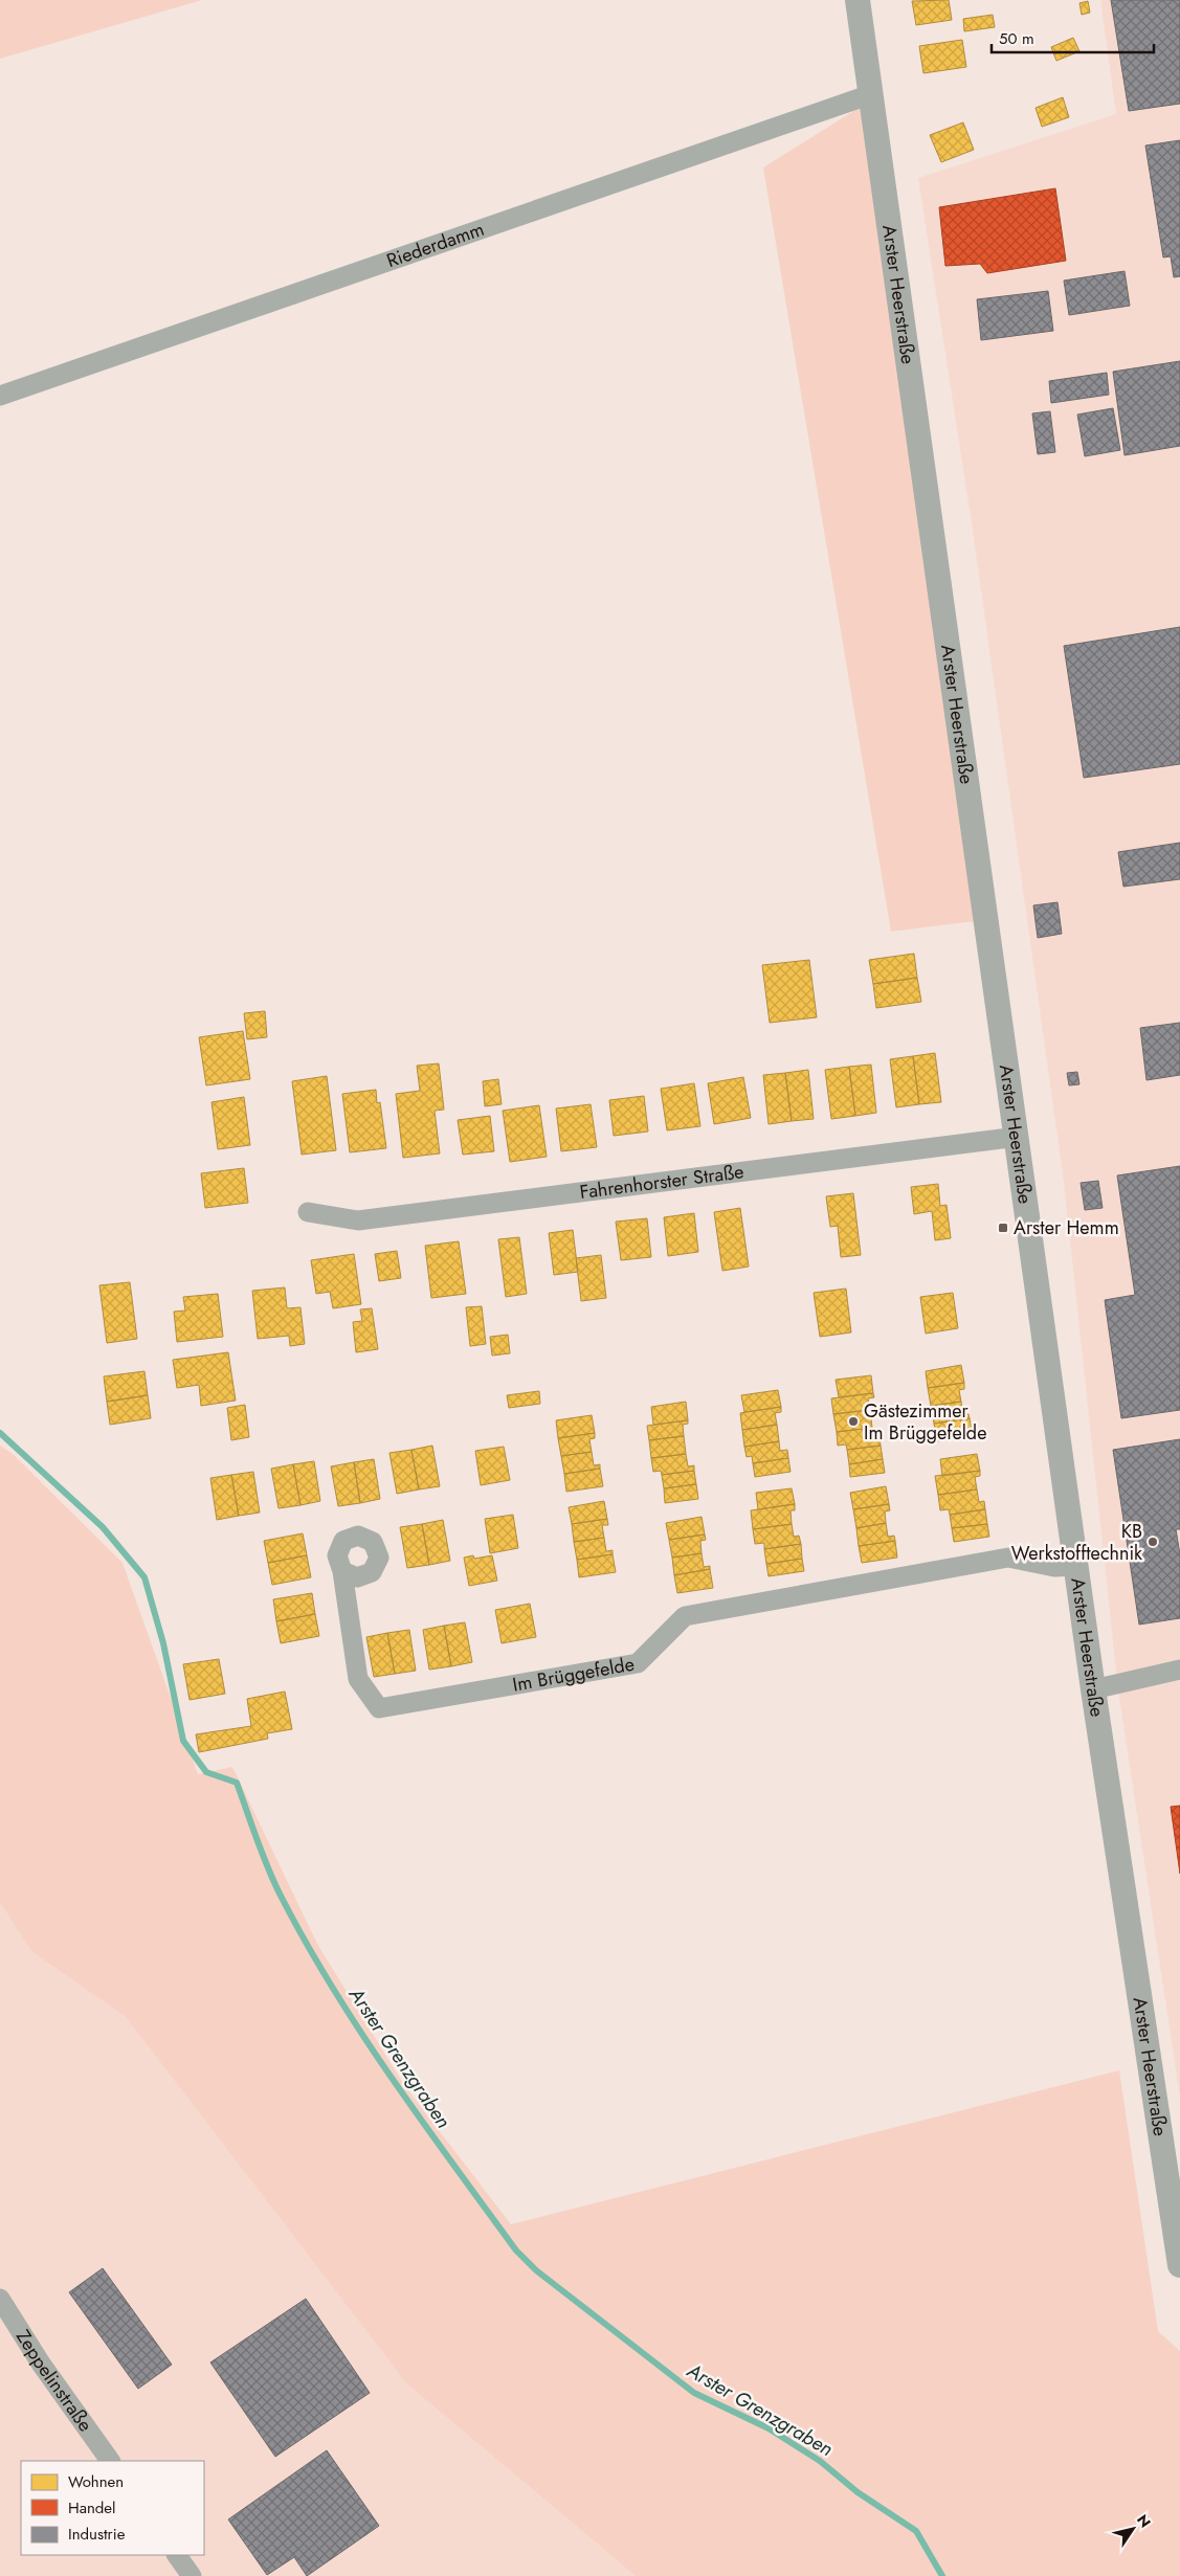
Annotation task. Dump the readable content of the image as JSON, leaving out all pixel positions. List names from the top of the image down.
{
  "streets": {
    "street": [
      "Riederdamm",
      "Arster Heerstraße",
      "Fahrenhorster Straße",
      "Im Brüggefelde",
      "Zeppelinstraße"
    ]
  },
  "crossings": [
    ["Riederdamm", "Arster Heerstraße"],
    ["Arster Heerstraße", "Fahrenhorster Straße"],
    ["Arster Heerstraße", "Im Brüggefelde"]
  ],
  "water": ["Arster Grenzgraben"],
  "places": {
    "transit": ["Arster Hemm"],
    "other": ["Gästezimmer Im Brüggefelde", "KB Werkstofftechnik"]
  },
  "legend": ["Wohnen", "Handel", "Industrie"],
  "scale_bar": "50 m",
  "north": "top right"
}
